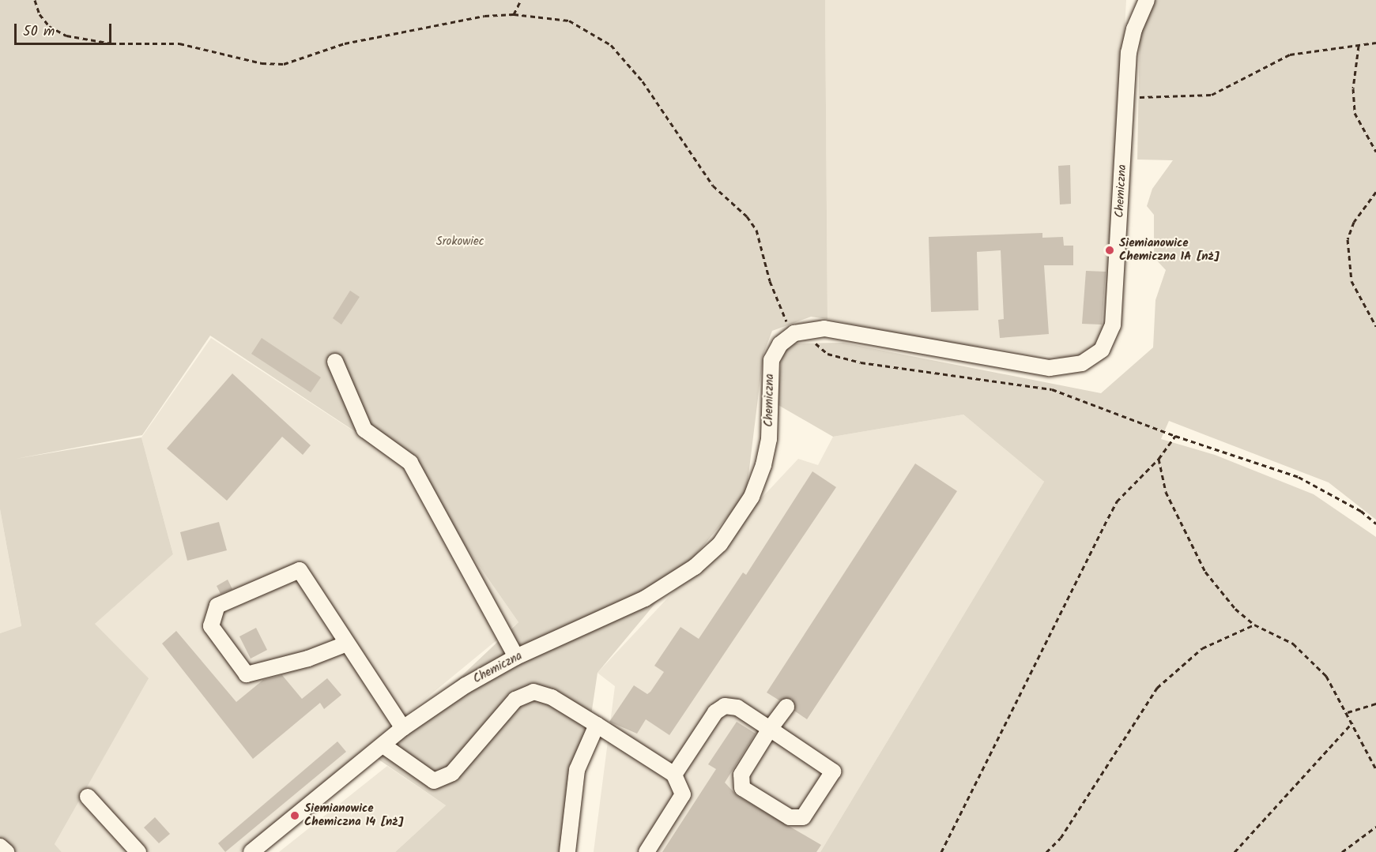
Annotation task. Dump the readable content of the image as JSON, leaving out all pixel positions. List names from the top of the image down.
{
  "streets": {
    "street": ["Chemiczna"]
  },
  "parks": ["Srokowiec"],
  "places": ["Siemianowice Chemiczna 1A [nż]", "Siemianowice Chemiczna 14 [nż]"],
  "scale_bar": "50 m"
}
